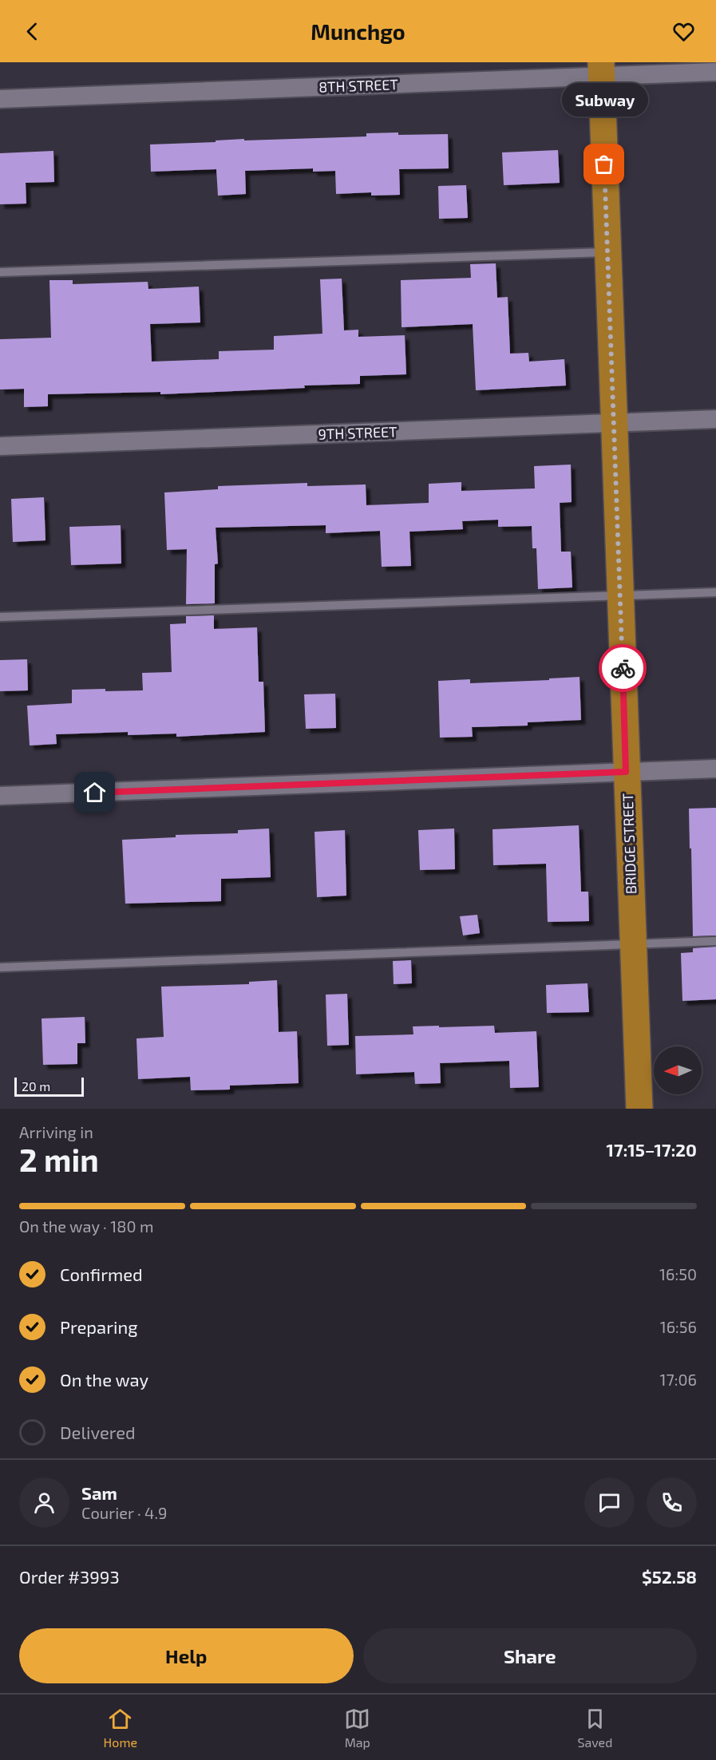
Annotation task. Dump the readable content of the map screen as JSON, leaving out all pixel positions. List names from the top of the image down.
{
  "streets": {
    "highway": ["BRIDGE STREET"],
    "street": ["8TH STREET", "9TH STREET"]
  },
  "crossings": [
    ["8TH STREET", "BRIDGE STREET"],
    ["9TH STREET", "BRIDGE STREET"]
  ],
  "places": ["Subway"],
  "scale_bar": "20 m",
  "north": "left",
  "page": {
    "header": "Munchgo",
    "bubble": "Subway",
    "scale": "20 m",
    "heading": ["2 min", "Arriving in", "17:15–17:20"],
    "panel": [
      "Sam",
      "Courier · 4.9",
      "Order #3993",
      "$52.58"
    ],
    "bar": "On the way · 180 m",
    "list": [
      ["Confirmed", "16:50"],
      ["Preparing", "16:56"],
      ["On the way", "17:06"],
      "Delivered"
    ],
    "buttons": ["Help", "Share"],
    "tabs": ["Home", "Map", "Saved"]
  }
}
